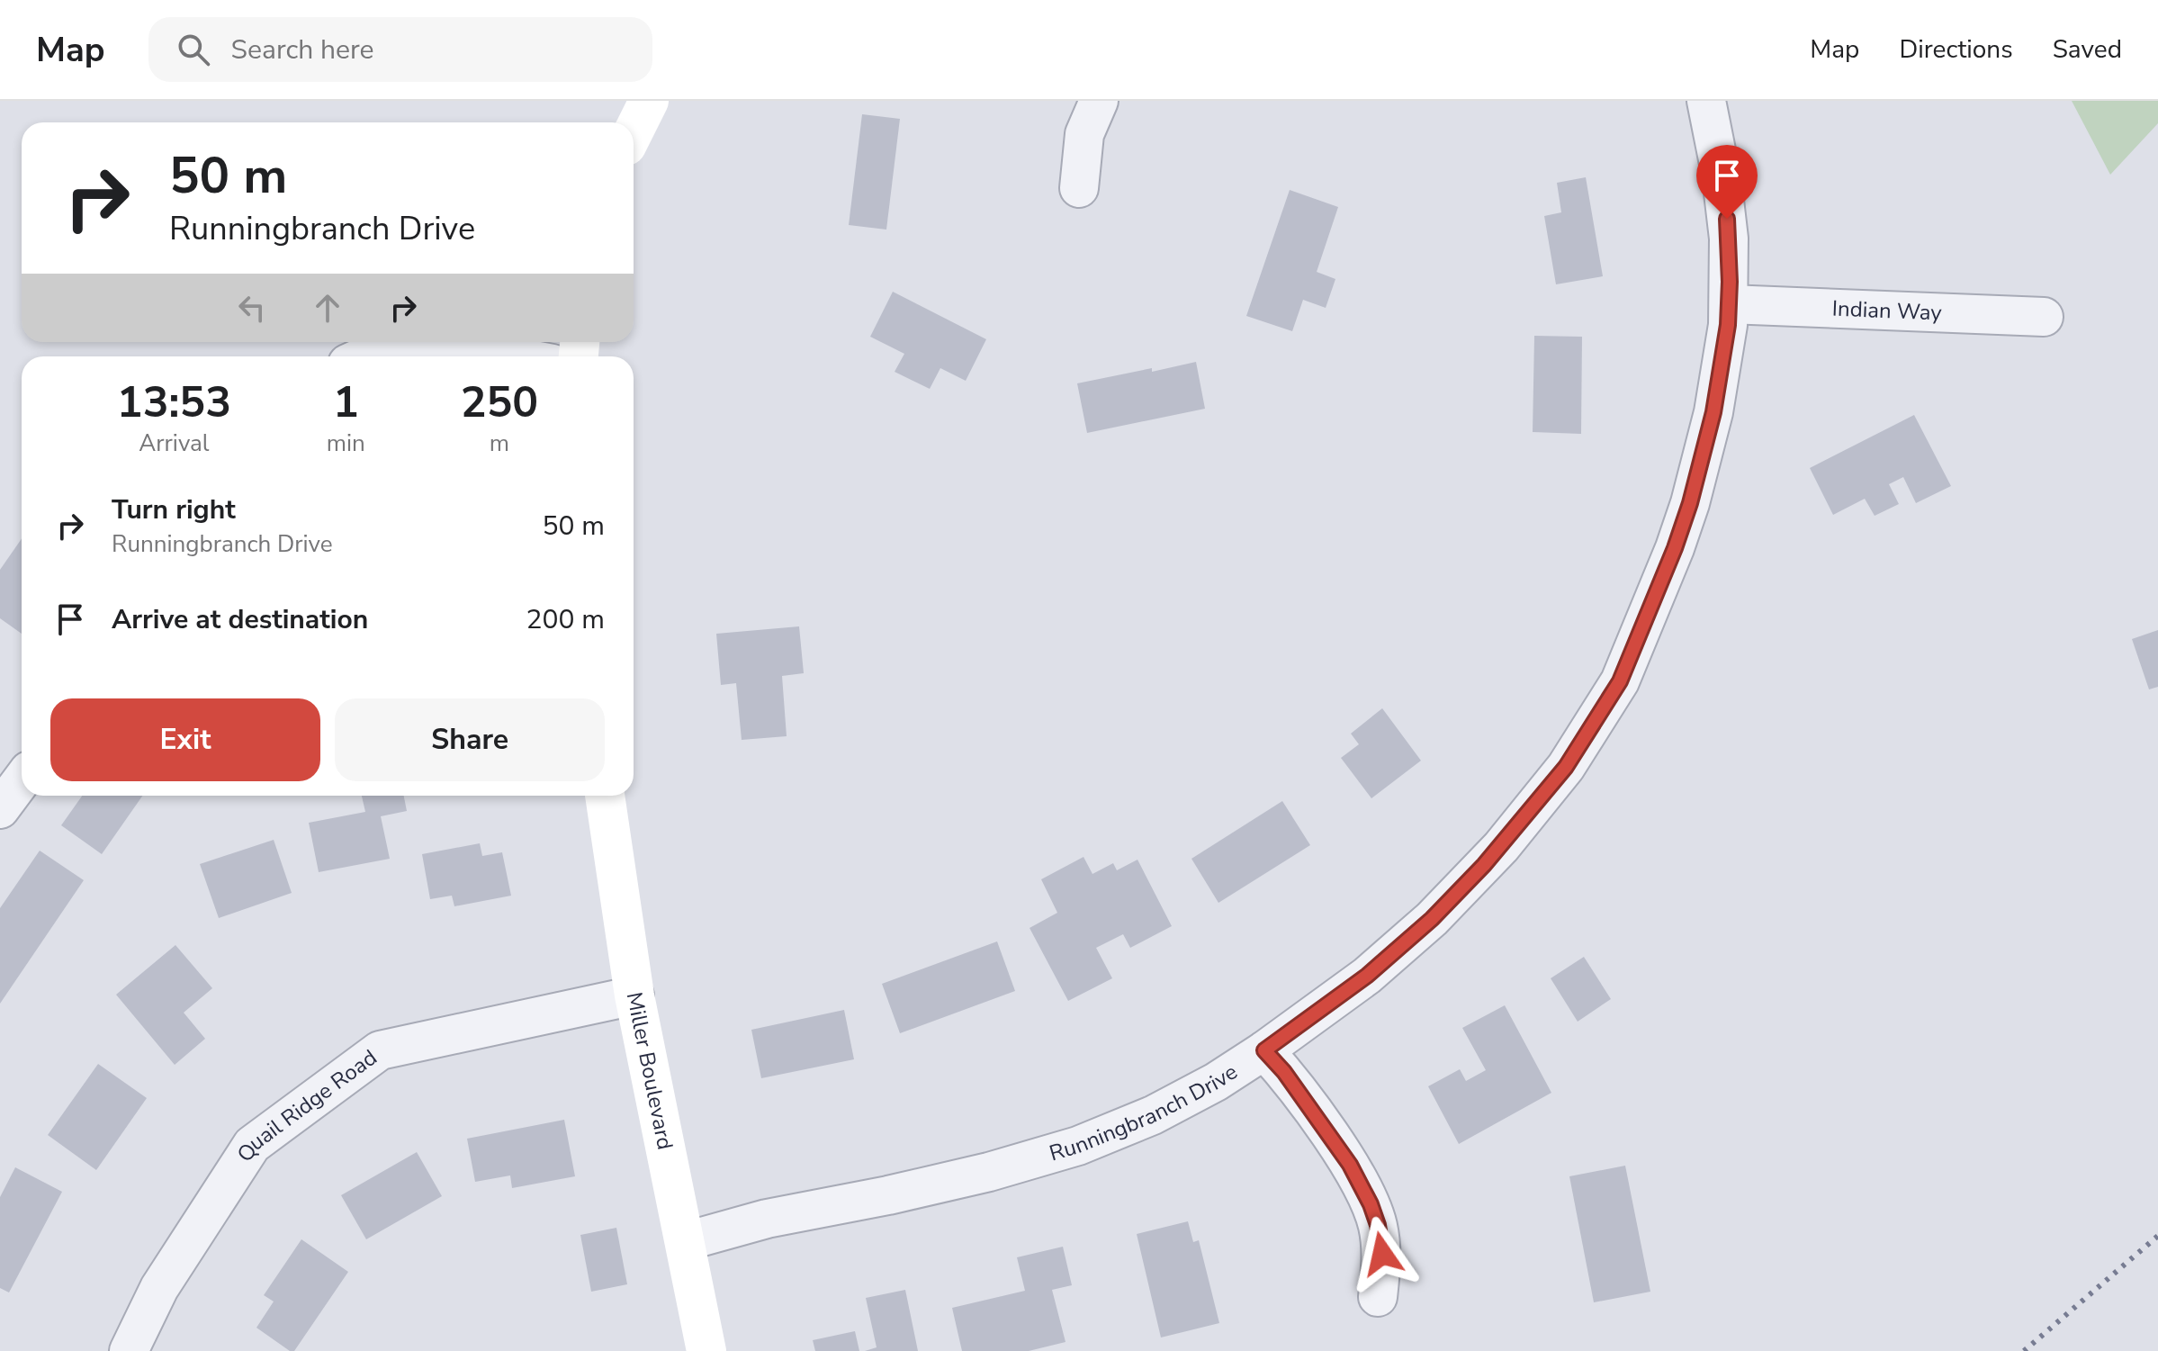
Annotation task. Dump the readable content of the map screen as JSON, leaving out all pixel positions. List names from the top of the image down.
{
  "streets": {
    "street": [
      "Indian Way",
      "Miller Boulevard",
      "Quail Ridge Road",
      "Runningbranch Drive"
    ]
  },
  "crossings": [
    ["Indian Way", "Runningbranch Drive"],
    ["Miller Boulevard", "Quail Ridge Road"],
    ["Miller Boulevard", "Runningbranch Drive"]
  ],
  "page": {
    "header": "Map",
    "search": "Search here",
    "nav": ["Map", "Directions", "Saved"],
    "turn": ["50 m", "Runningbranch Drive"],
    "eta": [
      "13:53",
      "Arrival",
      "1",
      "min",
      "250",
      "m"
    ],
    "list": [
      {
        "name": "Turn right",
        "note": "Runningbranch Drive",
        "value": "50 m"
      },
      {
        "name": "Arrive at destination",
        "value": "200 m"
      }
    ],
    "buttons": ["Exit", "Share"]
  }
}
